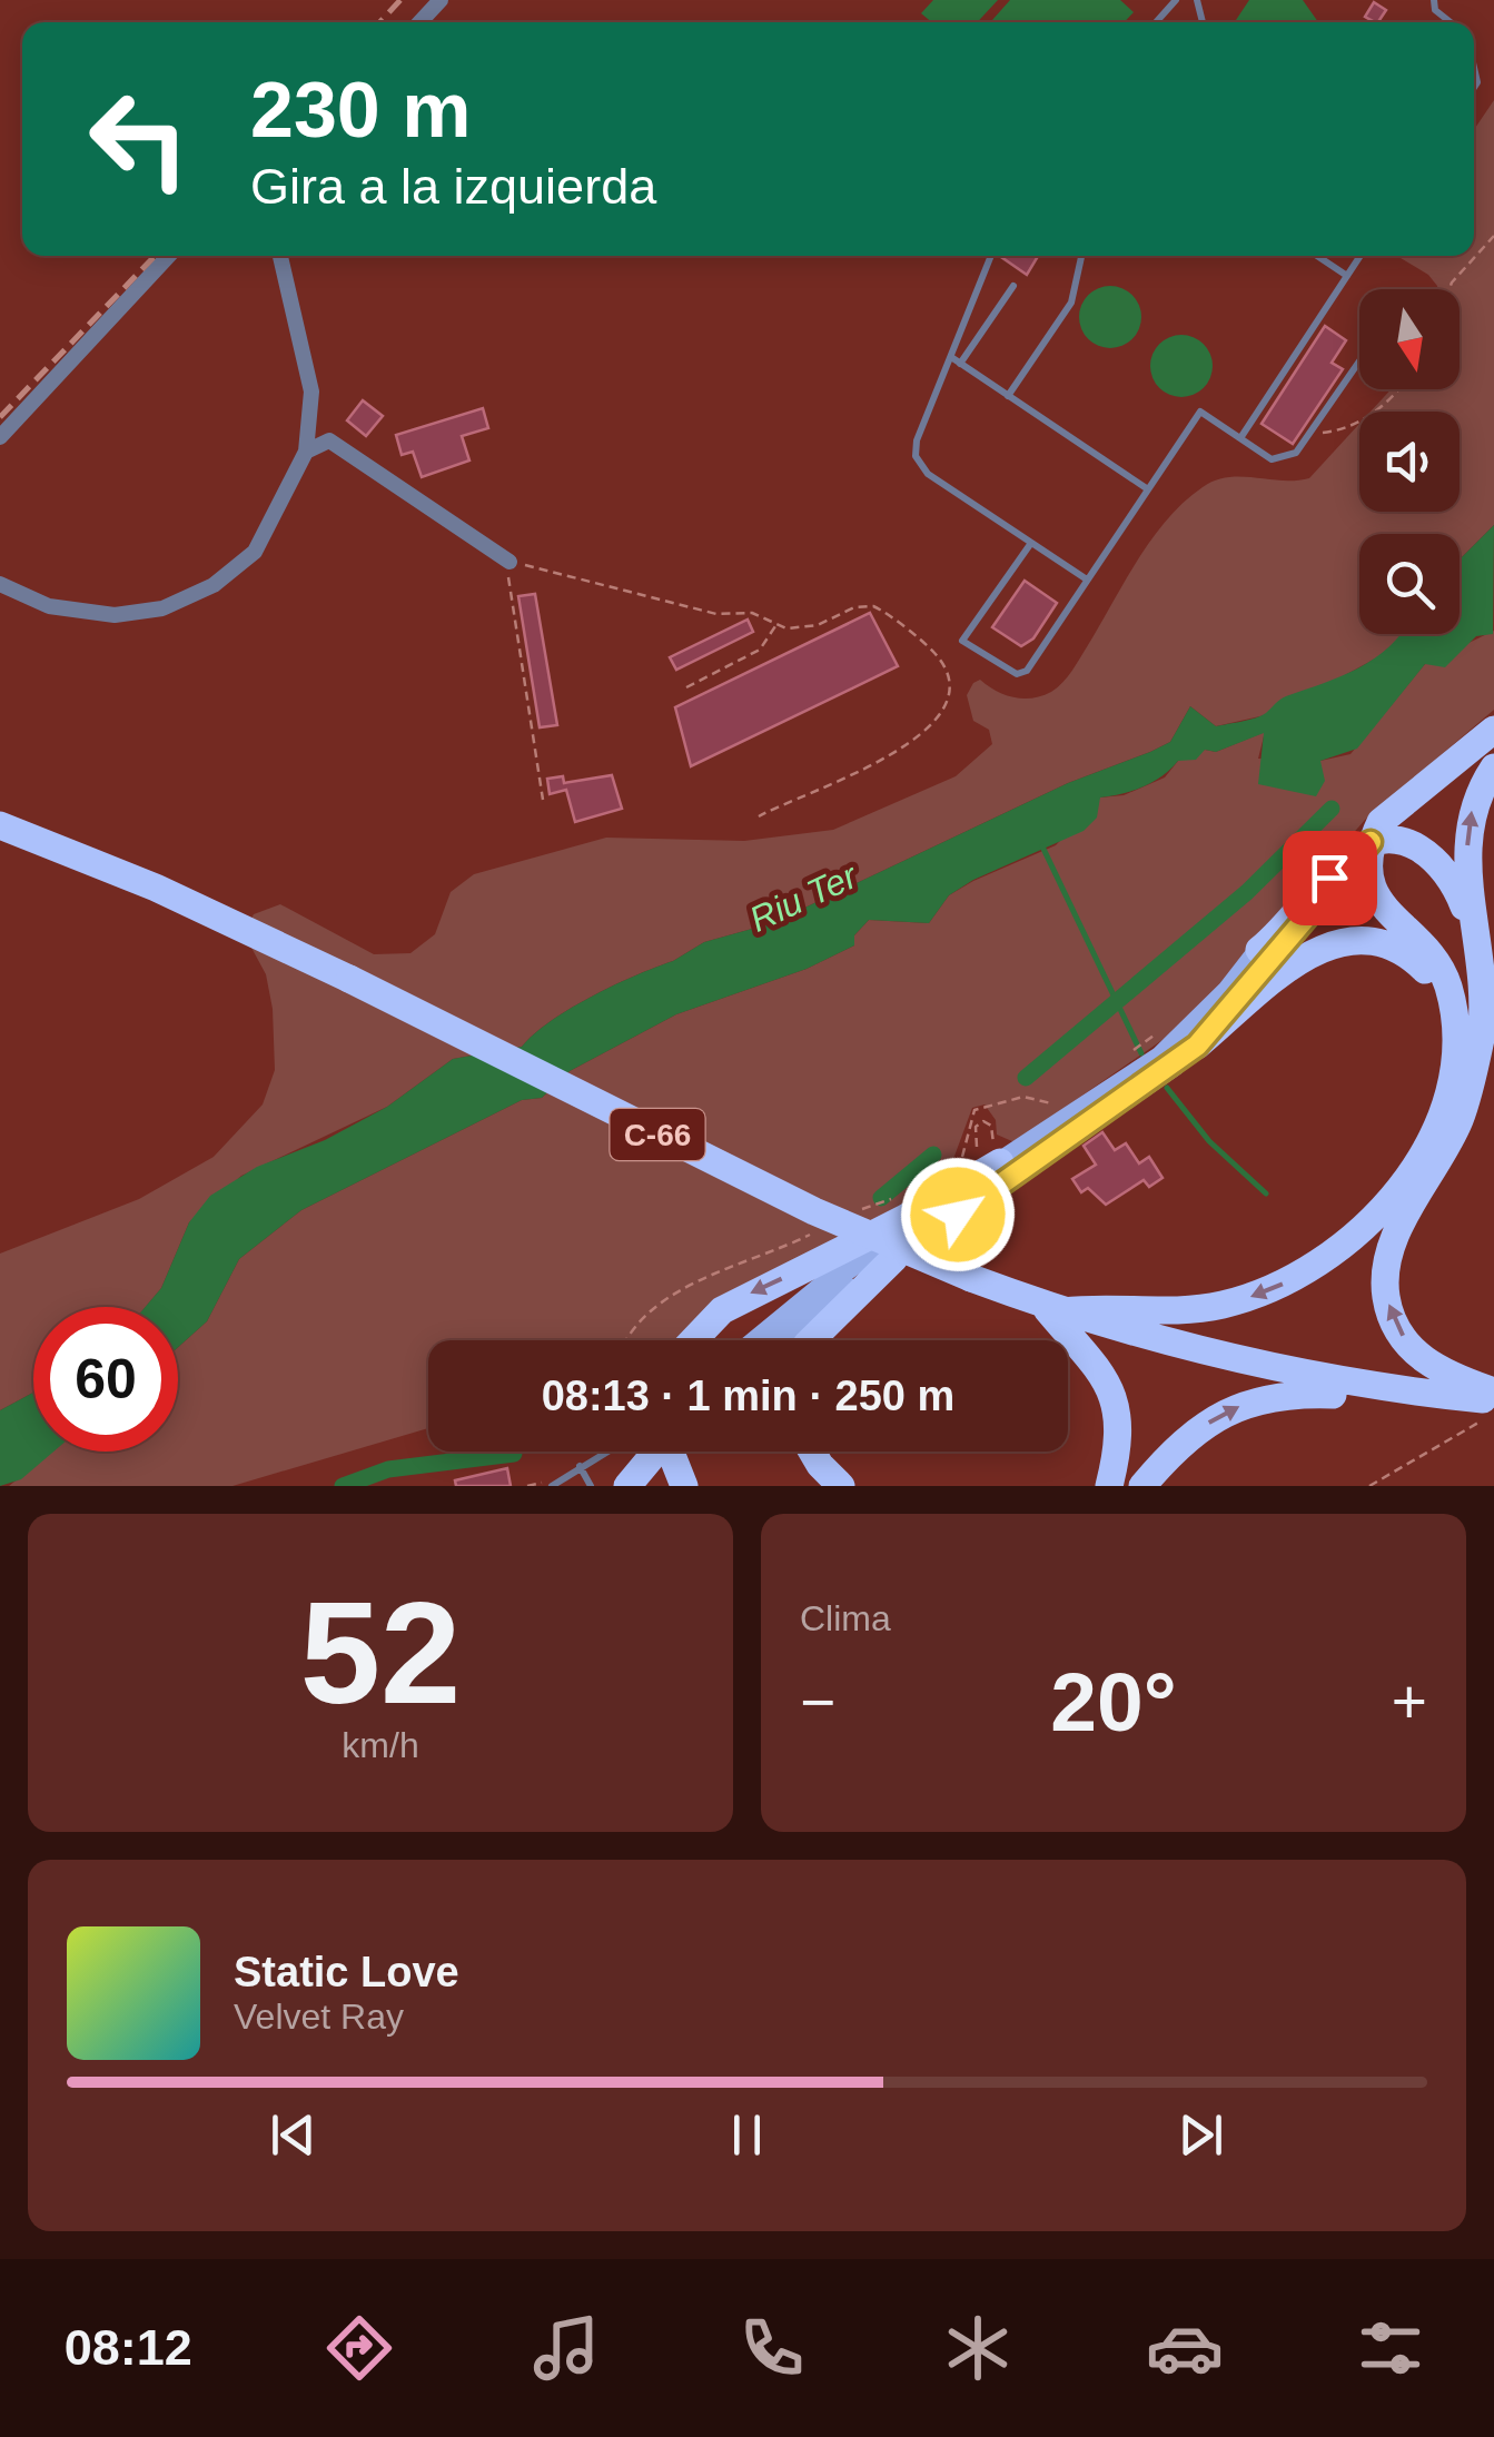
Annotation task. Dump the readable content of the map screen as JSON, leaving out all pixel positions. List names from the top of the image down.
{
  "streets": {
    "highway": ["C-66"]
  },
  "water": ["Riu Ter"],
  "north": "bottom",
  "page": {
    "turn": ["230 m", "Gira a la izquierda"],
    "limit": "60",
    "trip": "08:13 · 1 min · 250 m",
    "tile": [
      ["52", "km/h"],
      "Clima"
    ],
    "heat": ["−", "20°", "+"],
    "song": ["Static Love", "Velvet Ray"],
    "tabs": "08:12"
  }
}
